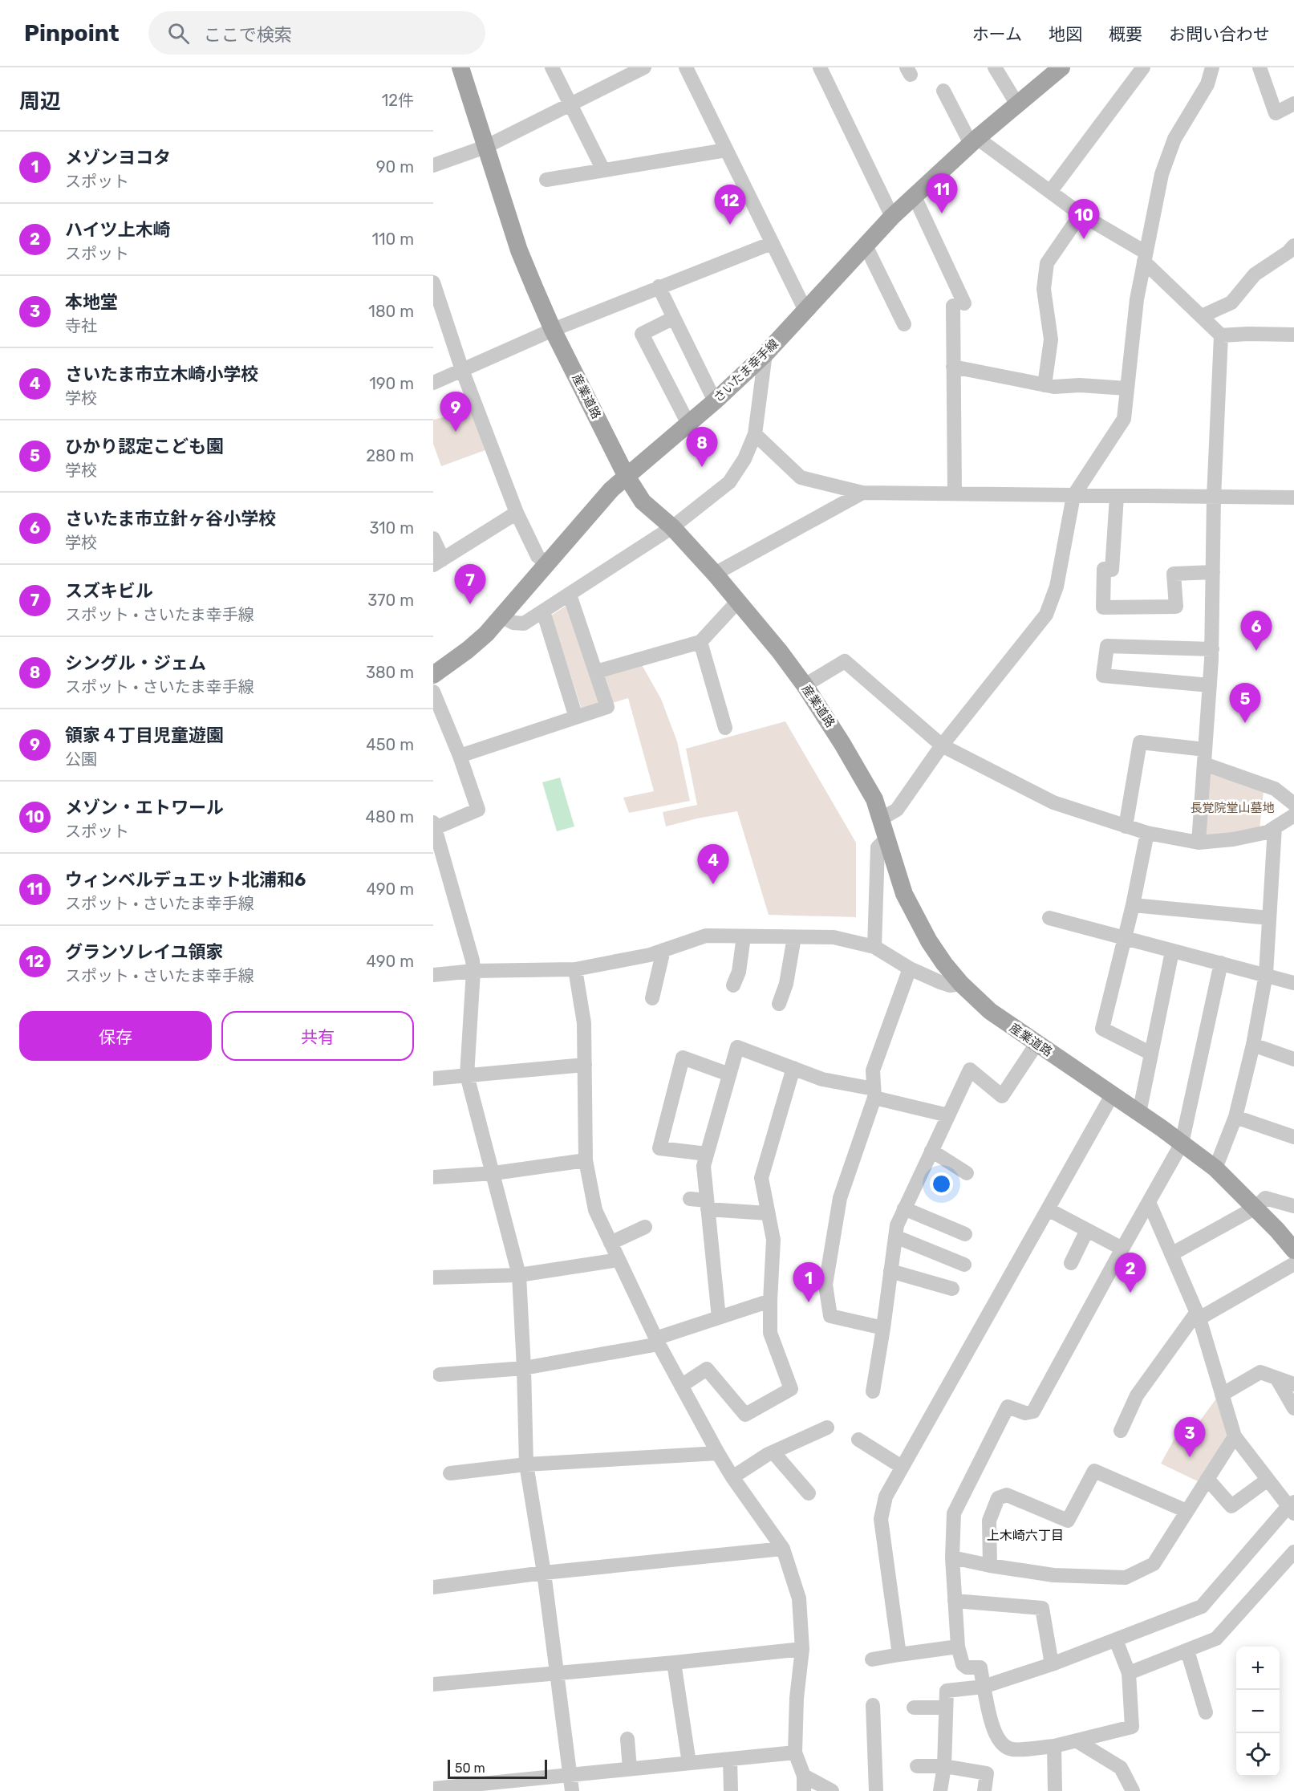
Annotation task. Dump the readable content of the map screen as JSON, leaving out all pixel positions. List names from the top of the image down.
{
  "streets": {
    "main road": ["さいたま幸手線", "産業道路"]
  },
  "crossings": [
    ["さいたま幸手線", "産業道路"]
  ],
  "districts": ["上木崎六丁目"],
  "parks": ["長覚院堂山墓地"],
  "scale_bar": "50 m",
  "page": {
    "header": "Pinpoint",
    "search": "ここで検索",
    "nav": [
      "ホーム",
      "地図",
      "概要",
      "お問い合わせ"
    ],
    "heading": ["周辺", "12件"],
    "list": [
      {
        "mark": "1",
        "name": "メゾンヨコタ",
        "note": "スポット",
        "value": "90 m"
      },
      {
        "mark": "2",
        "name": "ハイツ上木崎",
        "note": "スポット",
        "value": "110 m"
      },
      {
        "mark": "3",
        "name": "本地堂",
        "note": "寺社",
        "value": "180 m"
      },
      {
        "mark": "4",
        "name": "さいたま市立木崎小学校",
        "note": "学校",
        "value": "190 m"
      },
      {
        "mark": "5",
        "name": "ひかり認定こども園",
        "note": "学校",
        "value": "280 m"
      },
      {
        "mark": "6",
        "name": "さいたま市立針ヶ谷小学校",
        "note": "学校",
        "value": "310 m"
      },
      {
        "mark": "7",
        "name": "スズキビル",
        "note": "スポット · さいたま幸手線",
        "value": "370 m"
      },
      {
        "mark": "8",
        "name": "シングル・ジェム",
        "note": "スポット · さいたま幸手線",
        "value": "380 m"
      },
      {
        "mark": "9",
        "name": "領家４丁目児童遊園",
        "note": "公園",
        "value": "450 m"
      },
      {
        "mark": "10",
        "name": "メゾン・エトワール",
        "note": "スポット",
        "value": "480 m"
      },
      {
        "mark": "11",
        "name": "ウィンベルデュエット北浦和6",
        "note": "スポット · さいたま幸手線",
        "value": "490 m"
      },
      {
        "mark": "12",
        "name": "グランソレイユ領家",
        "note": "スポット · さいたま幸手線",
        "value": "490 m"
      }
    ],
    "pins": [
      "11",
      "12",
      "10",
      "9",
      "8",
      "7",
      "6",
      "5",
      "4",
      "2",
      "1",
      "3"
    ],
    "buttons": ["保存", "共有"],
    "map_buttons": ["+", "−"],
    "scale": "50 m"
  }
}
